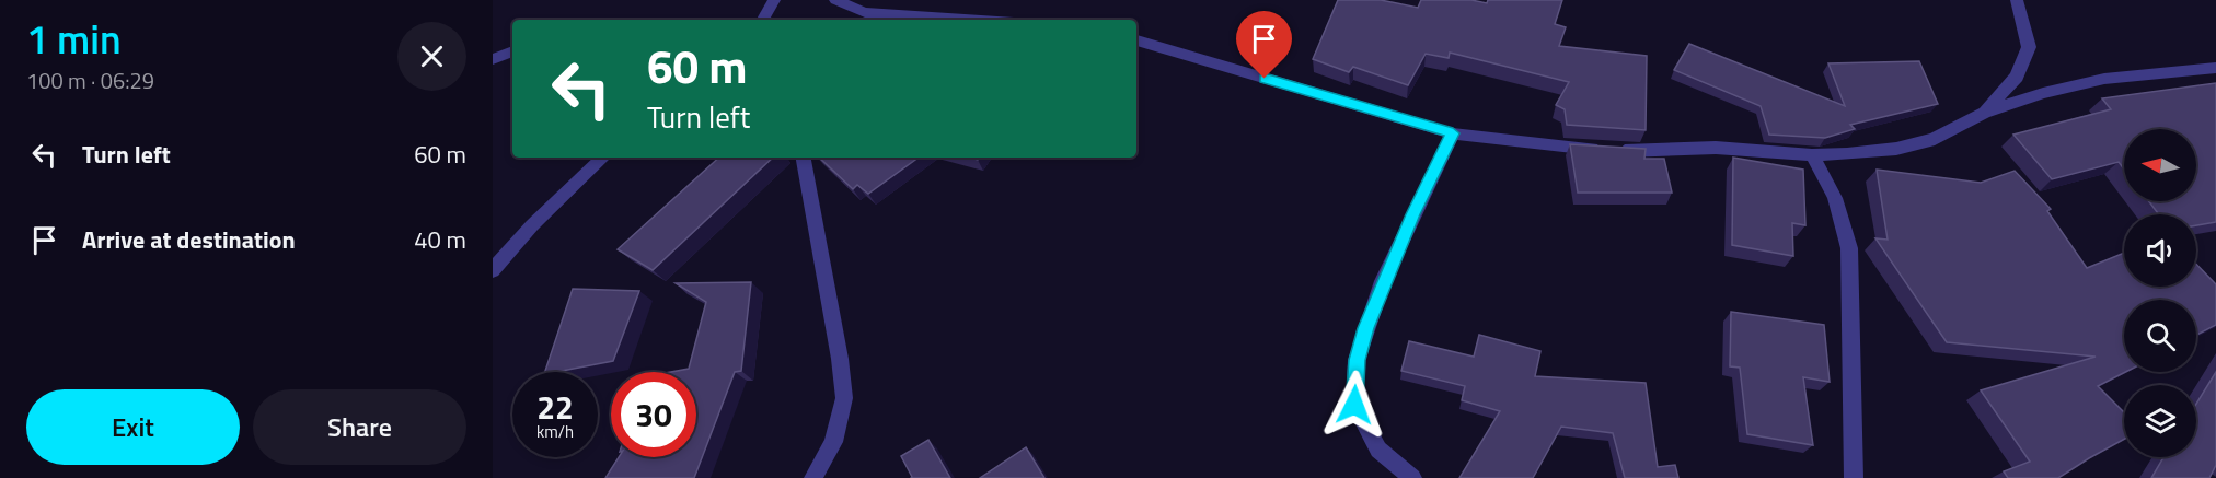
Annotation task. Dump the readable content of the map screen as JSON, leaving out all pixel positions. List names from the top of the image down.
{
  "north": "left",
  "page": {
    "heading": ["1 min", "100 m · 06:29"],
    "turn": ["60 m", "Turn left"],
    "list": [
      {
        "name": "Turn left",
        "value": "60 m"
      },
      {
        "name": "Arrive at destination",
        "value": "40 m"
      }
    ],
    "speed": "22 km/h",
    "limit": "30",
    "buttons": ["Exit", "Share"]
  }
}
